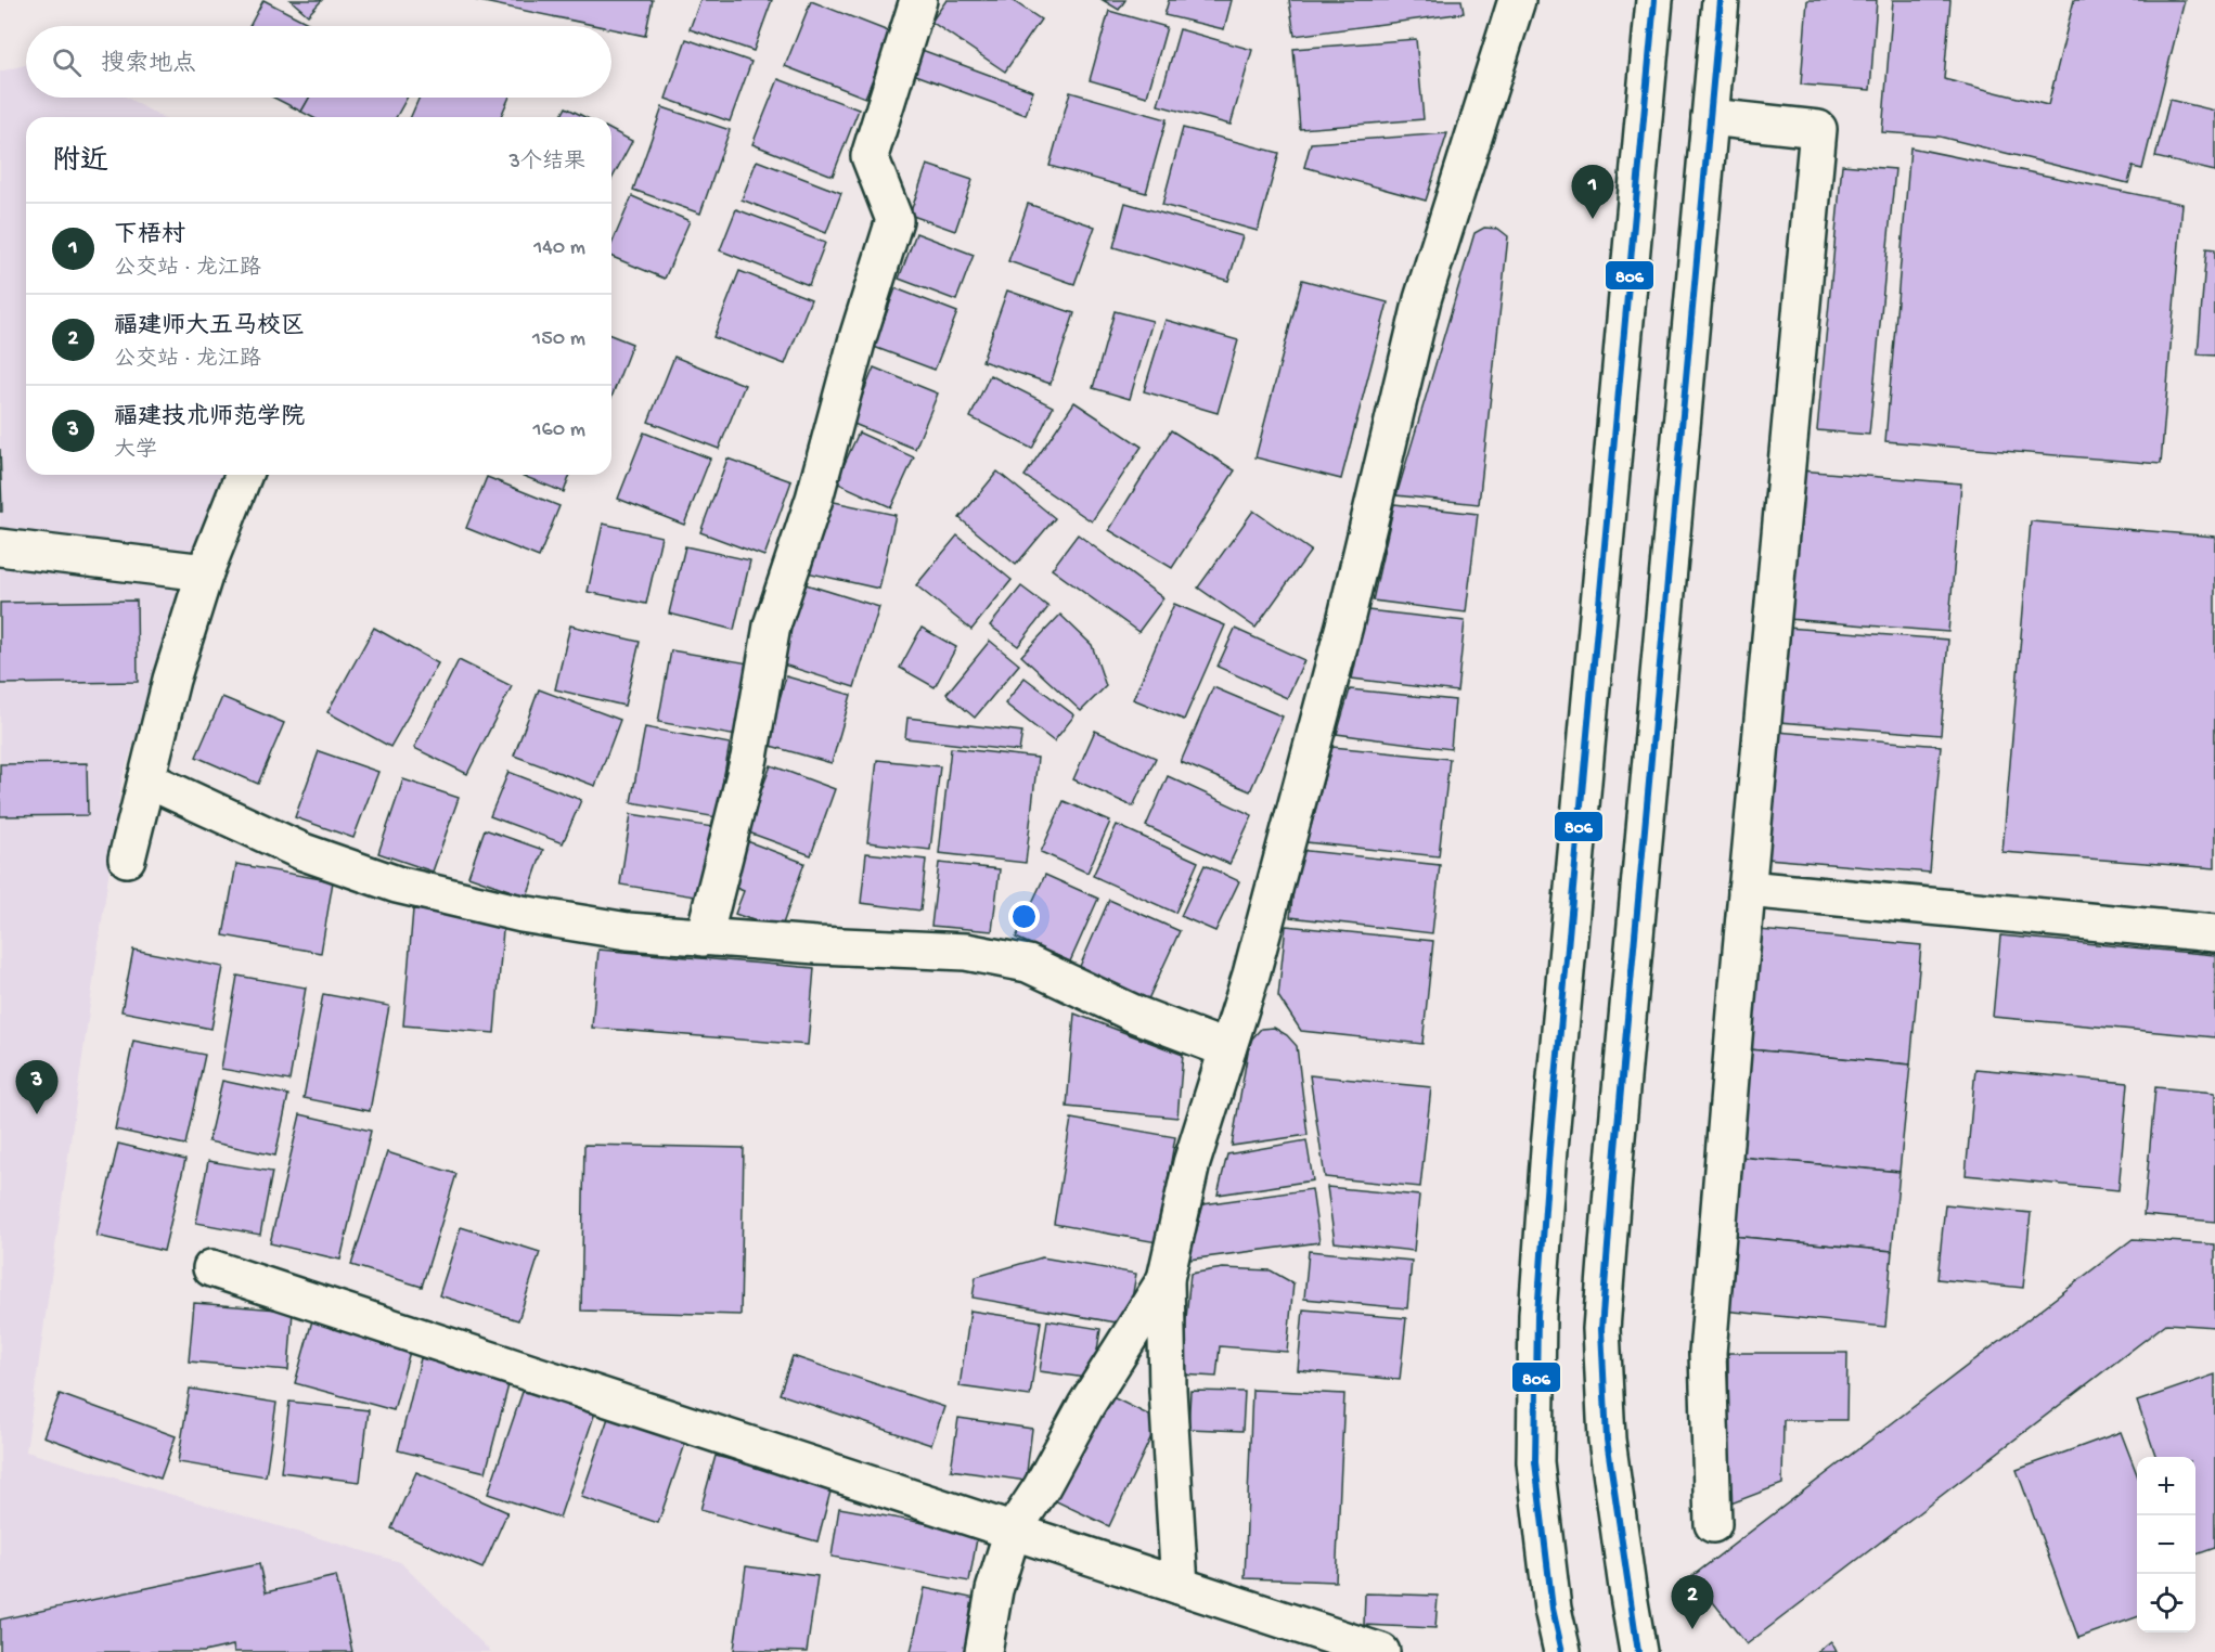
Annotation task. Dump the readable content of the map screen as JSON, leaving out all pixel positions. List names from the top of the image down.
{
  "lines": ["transit line 806"],
  "page": {
    "search": "搜索地点",
    "heading": ["附近", "3个结果"],
    "pins": ["1", "3", "2"],
    "list": [
      {
        "mark": "1",
        "name": "下梧村",
        "note": "公交站 · 龙江路",
        "value": "140 m"
      },
      {
        "mark": "2",
        "name": "福建师大五马校区",
        "note": "公交站 · 龙江路",
        "value": "150 m"
      },
      {
        "mark": "3",
        "name": "福建技术师范学院",
        "note": "大学",
        "value": "160 m"
      }
    ],
    "map_buttons": ["+", "−"]
  }
}
